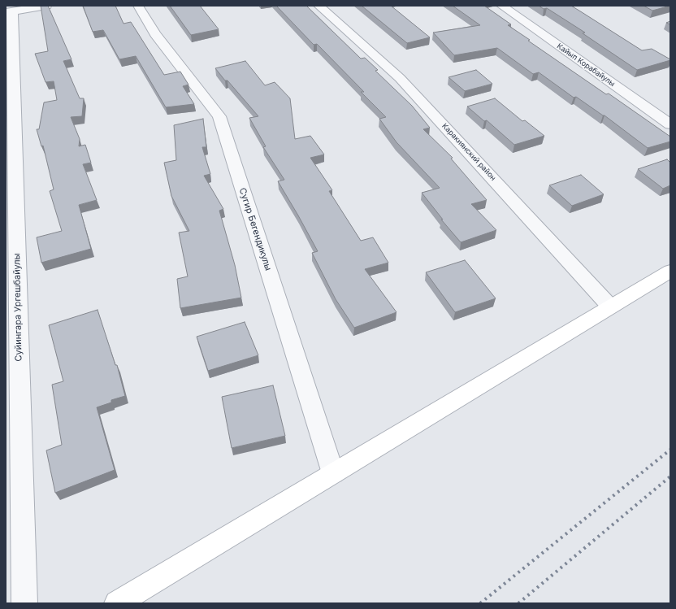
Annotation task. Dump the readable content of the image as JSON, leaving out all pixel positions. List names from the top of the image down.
{
  "streets": {
    "street": [
      "Кайып Корабайулы",
      "Каракиянский район",
      "Сугир Бегендикулы",
      "Суйингара Ургешбайулы"
    ]
  }
}
